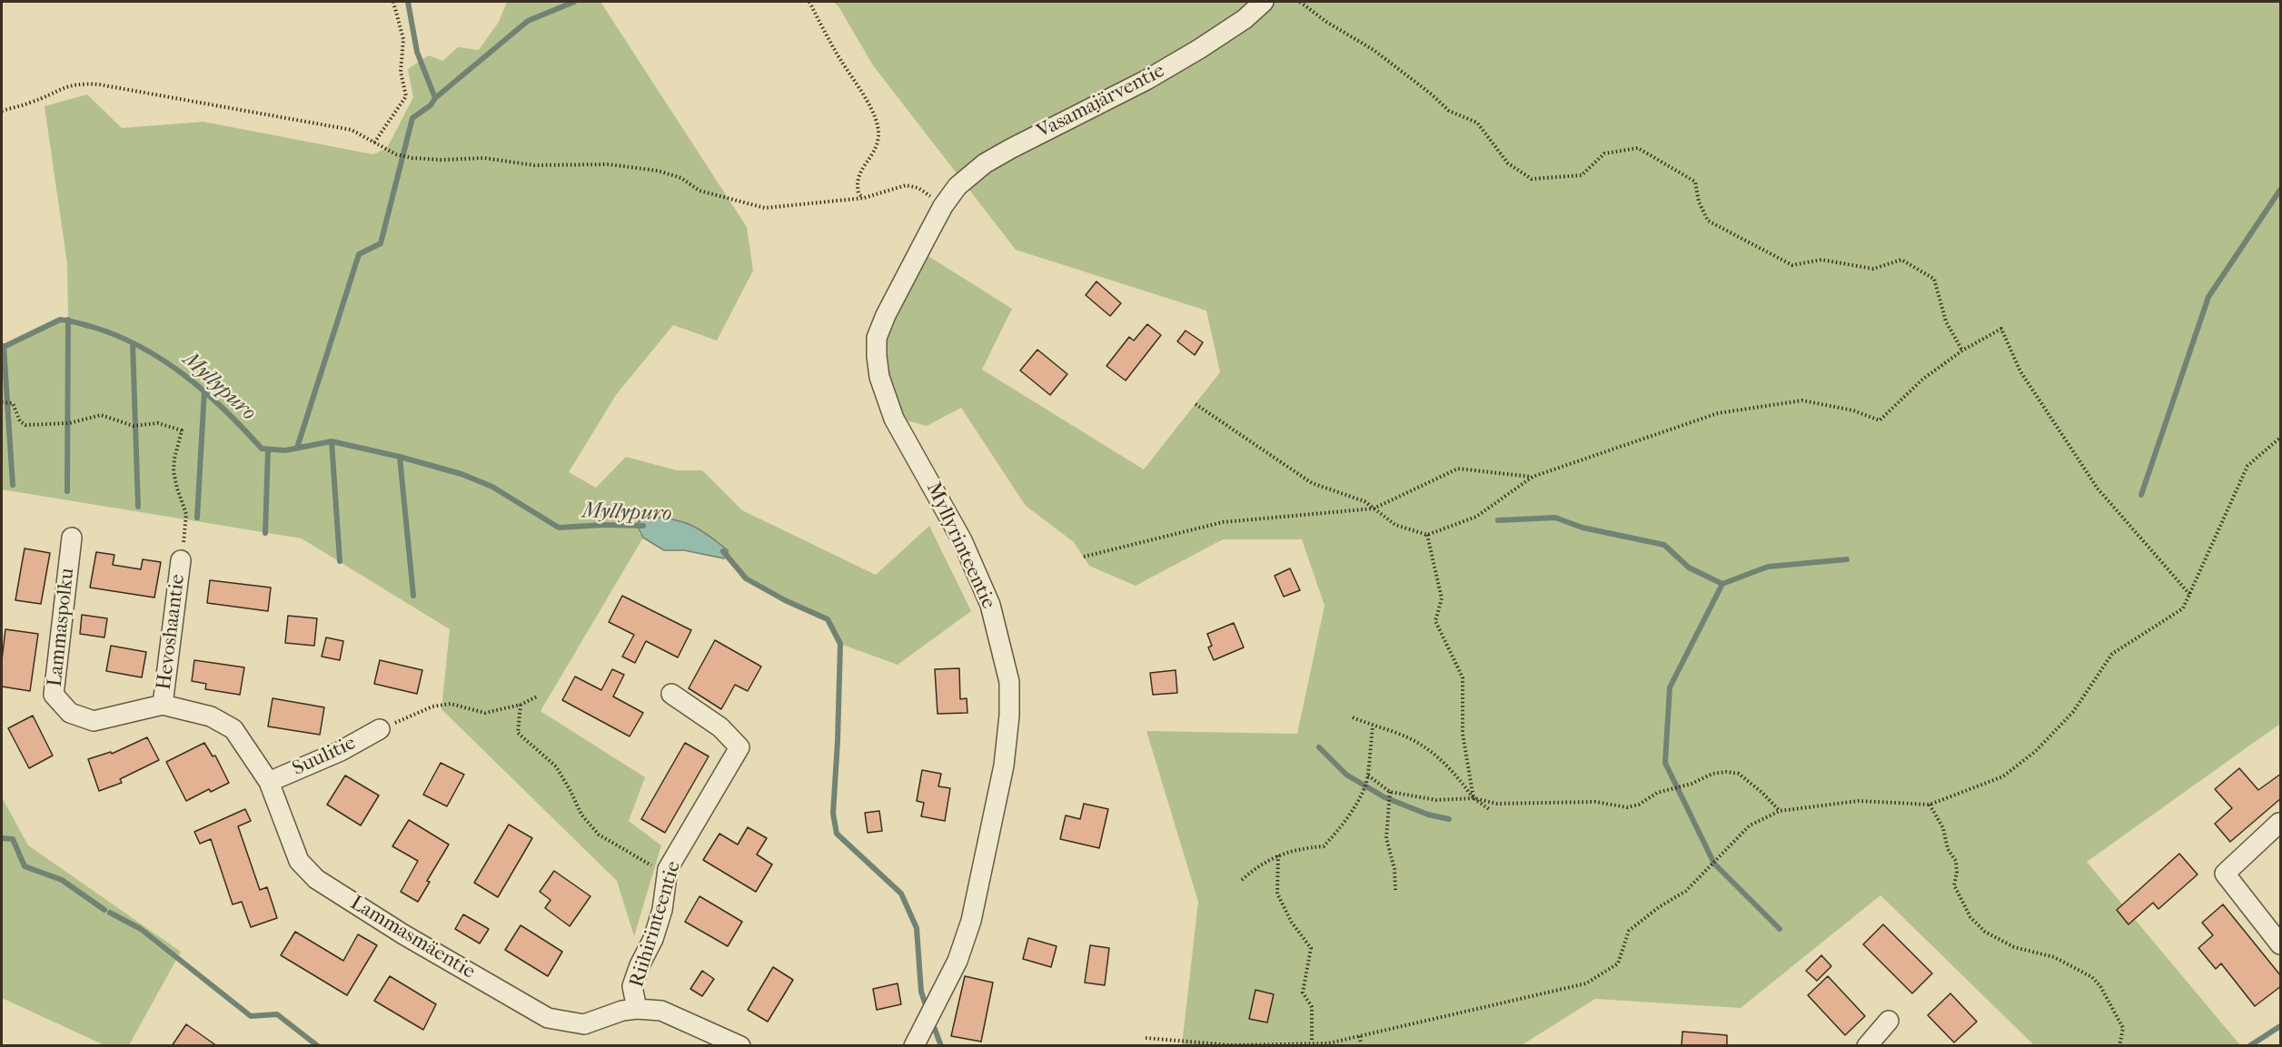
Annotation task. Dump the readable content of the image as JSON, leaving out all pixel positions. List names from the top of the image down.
{
  "streets": {
    "street": [
      "Vasamajärventie",
      "Myllyrinteentie",
      "Lammaspolku",
      "Hevoshaantie",
      "Suulitie",
      "Riihirinteentie",
      "Lammasmäentie"
    ]
  },
  "crossings": [
    ["Vasamajärventie", "Myllyrinteentie"],
    ["Lammaspolku", "Hevoshaantie"],
    ["Lammaspolku", "Lammasmäentie"],
    ["Hevoshaantie", "Lammasmäentie"],
    ["Suulitie", "Lammasmäentie"],
    ["Riihirinteentie", "Lammasmäentie"]
  ],
  "water": ["Myllypuro"]
}
